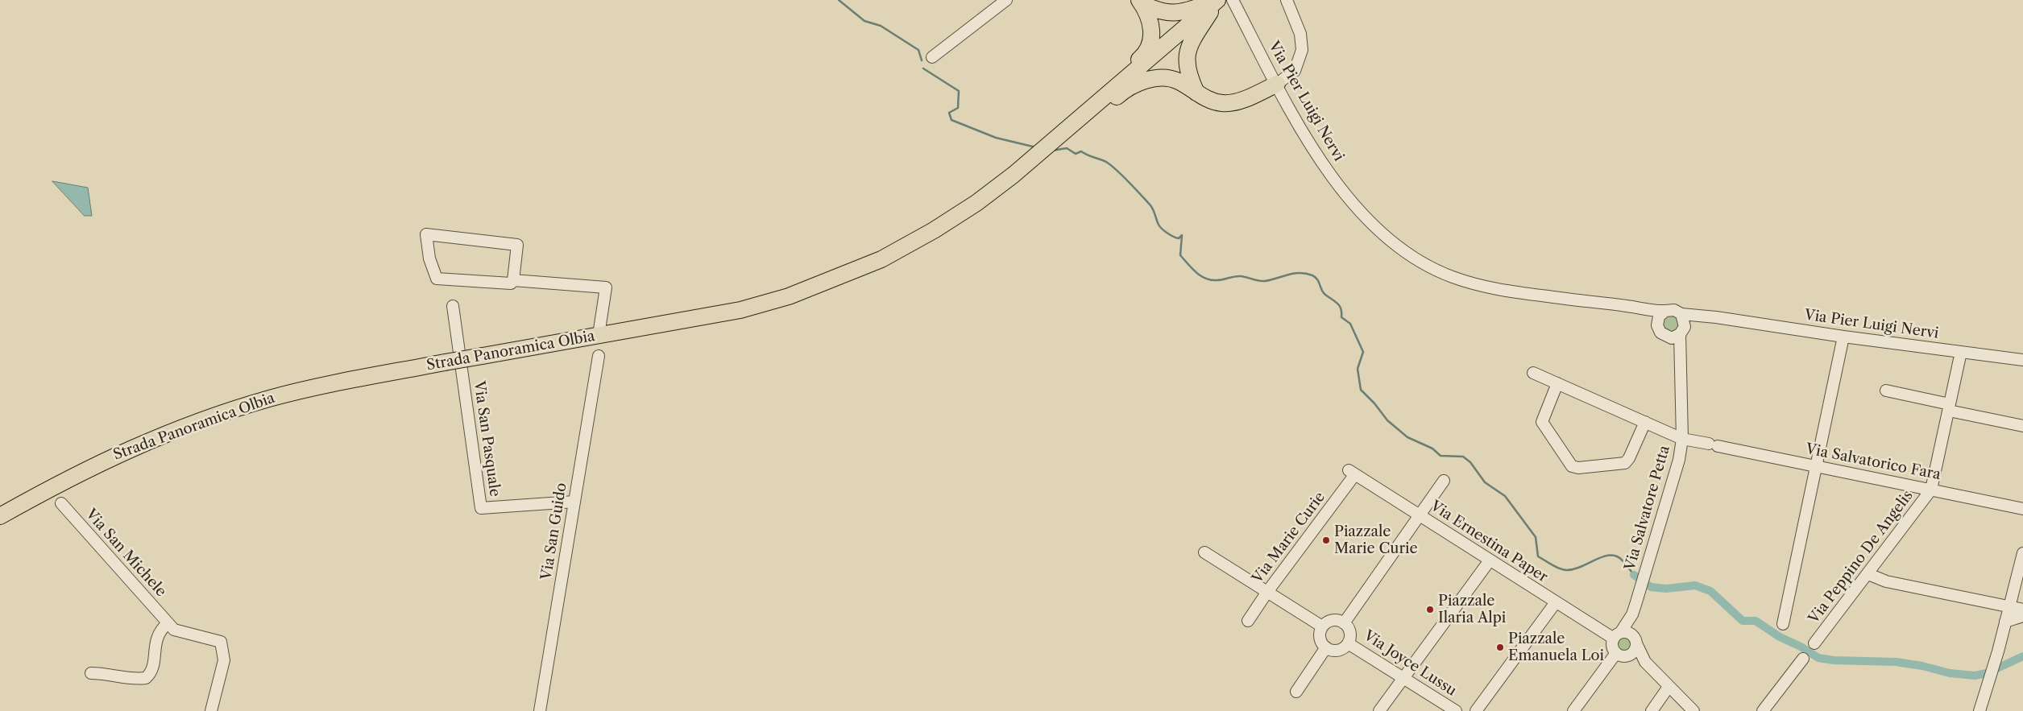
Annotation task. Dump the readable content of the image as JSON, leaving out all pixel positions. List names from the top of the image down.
{
  "streets": {
    "highway": ["Strada Panoramica Olbia"],
    "street": [
      "Via Pier Luigi Nervi",
      "Via San Pasquale",
      "Via Salvatorico Fara",
      "Via Salvatore Petta",
      "Via San Guido",
      "Via Marie Curie",
      "Via Ernestina Paper",
      "Via San Michele",
      "Via Peppino De Angelis",
      "Via Joyce Lussu"
    ]
  },
  "crossings": [
    ["Via Pier Luigi Nervi", "Via Salvatore Petta"],
    ["Via San Pasquale", "Via San Guido"],
    ["Via Salvatorico Fara", "Via Salvatore Petta"],
    ["Via Salvatorico Fara", "Via Peppino De Angelis"],
    ["Via Salvatore Petta", "Via Ernestina Paper"],
    ["Via Marie Curie", "Via Ernestina Paper"]
  ],
  "places": ["Piazzale Marie Curie", "Piazzale Ilaria Alpi", "Piazzale Emanuela Loi"]
}
